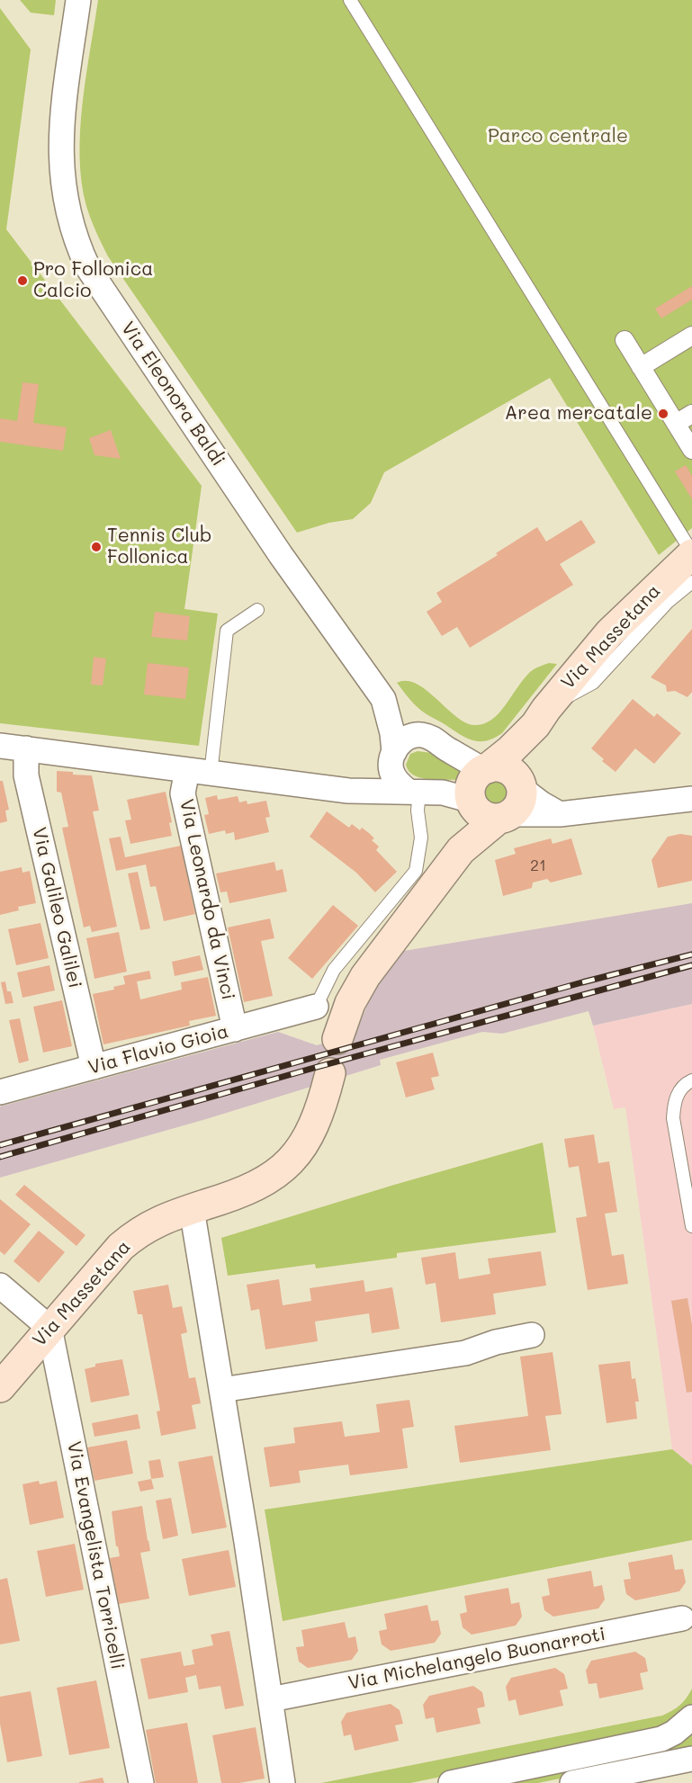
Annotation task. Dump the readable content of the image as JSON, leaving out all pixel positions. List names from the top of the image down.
{
  "streets": {
    "main road": ["Via Massetana"],
    "street": [
      "Via Eleonora Baldi",
      "Via Leonardo da Vinci",
      "Via Galileo Galilei",
      "Via Flavio Gioia",
      "Via Evangelista Torricelli",
      "Via Michelangelo Buonarroti"
    ]
  },
  "crossings": [
    ["Via Massetana", "Via Evangelista Torricelli"],
    ["Via Leonardo da Vinci", "Via Flavio Gioia"],
    ["Via Galileo Galilei", "Via Flavio Gioia"]
  ],
  "parks": ["Parco centrale"],
  "places": ["Pro Follonica Calcio", "Area mercatale", "Tennis Club Follonica"],
  "house_numbers": ["21"]
}
